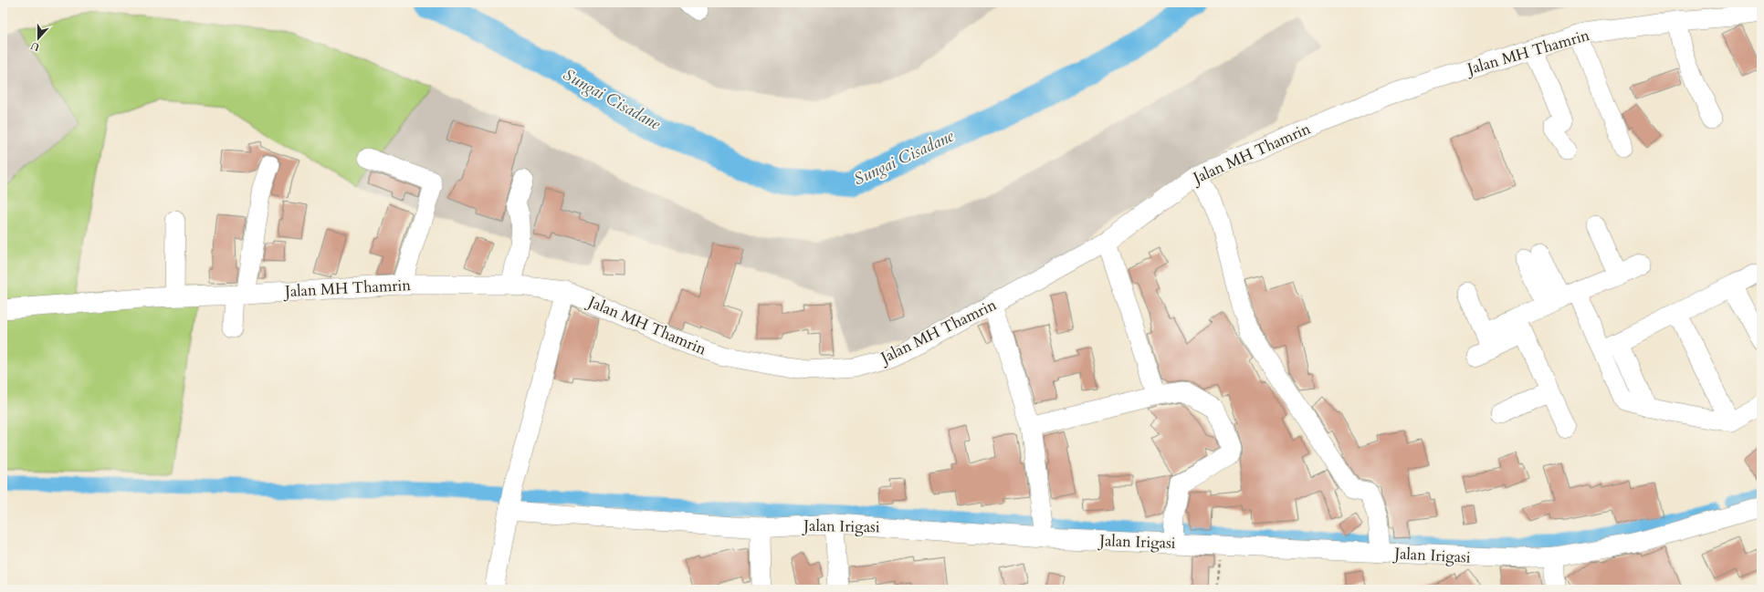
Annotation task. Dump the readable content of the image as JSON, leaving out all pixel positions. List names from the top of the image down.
{
  "streets": {
    "street": ["Jalan MH Thamrin", "Jalan Irigasi"]
  },
  "water": ["Sungai Cisadane"],
  "north": "bottom"
}
